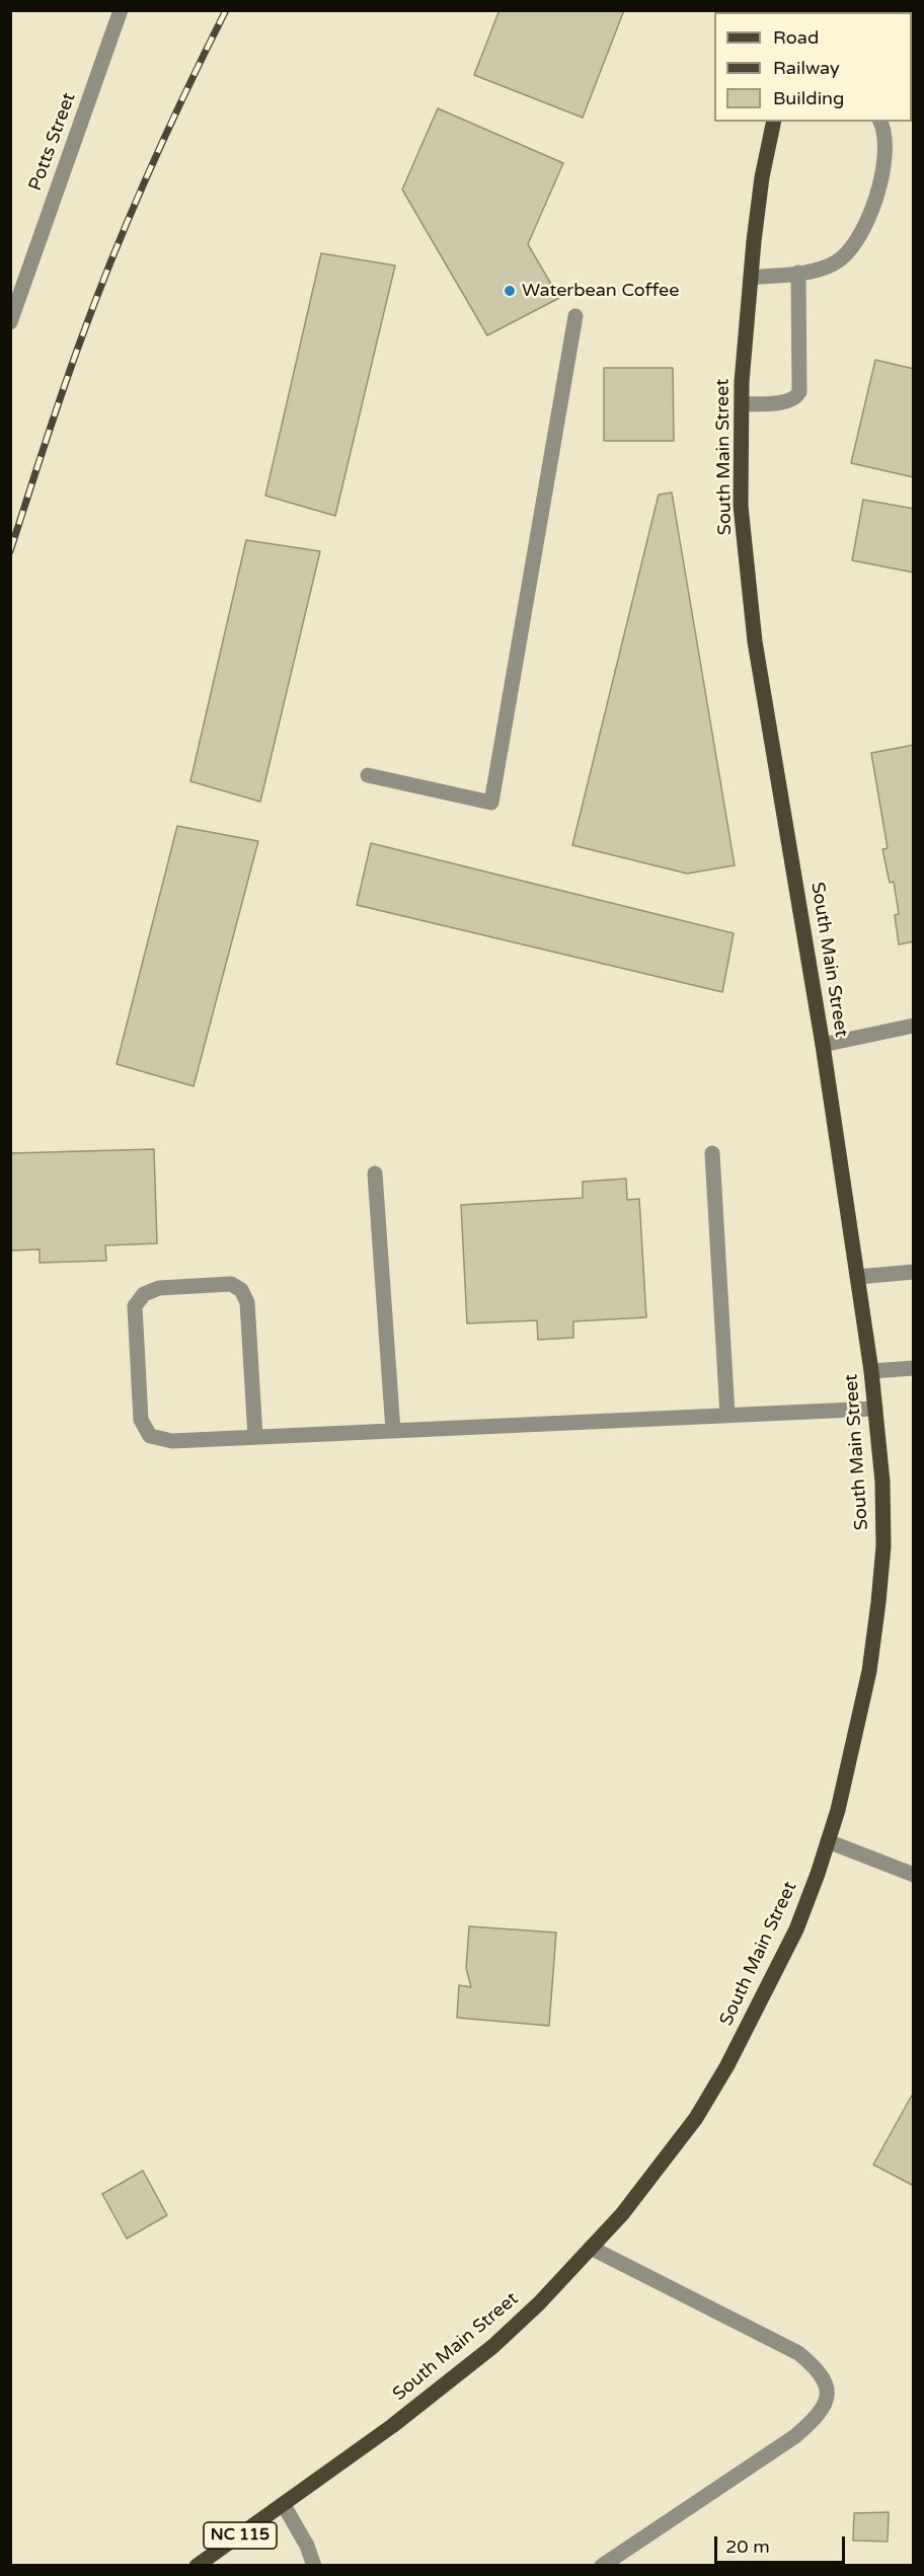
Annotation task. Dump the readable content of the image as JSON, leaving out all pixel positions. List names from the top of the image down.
{
  "streets": {
    "main road": ["South Main Street", "NC 115"],
    "street": ["Potts Street"]
  },
  "places": ["Waterbean Coffee"],
  "legend": ["Road", "Railway", "Building"],
  "scale_bar": "20 m"
}
